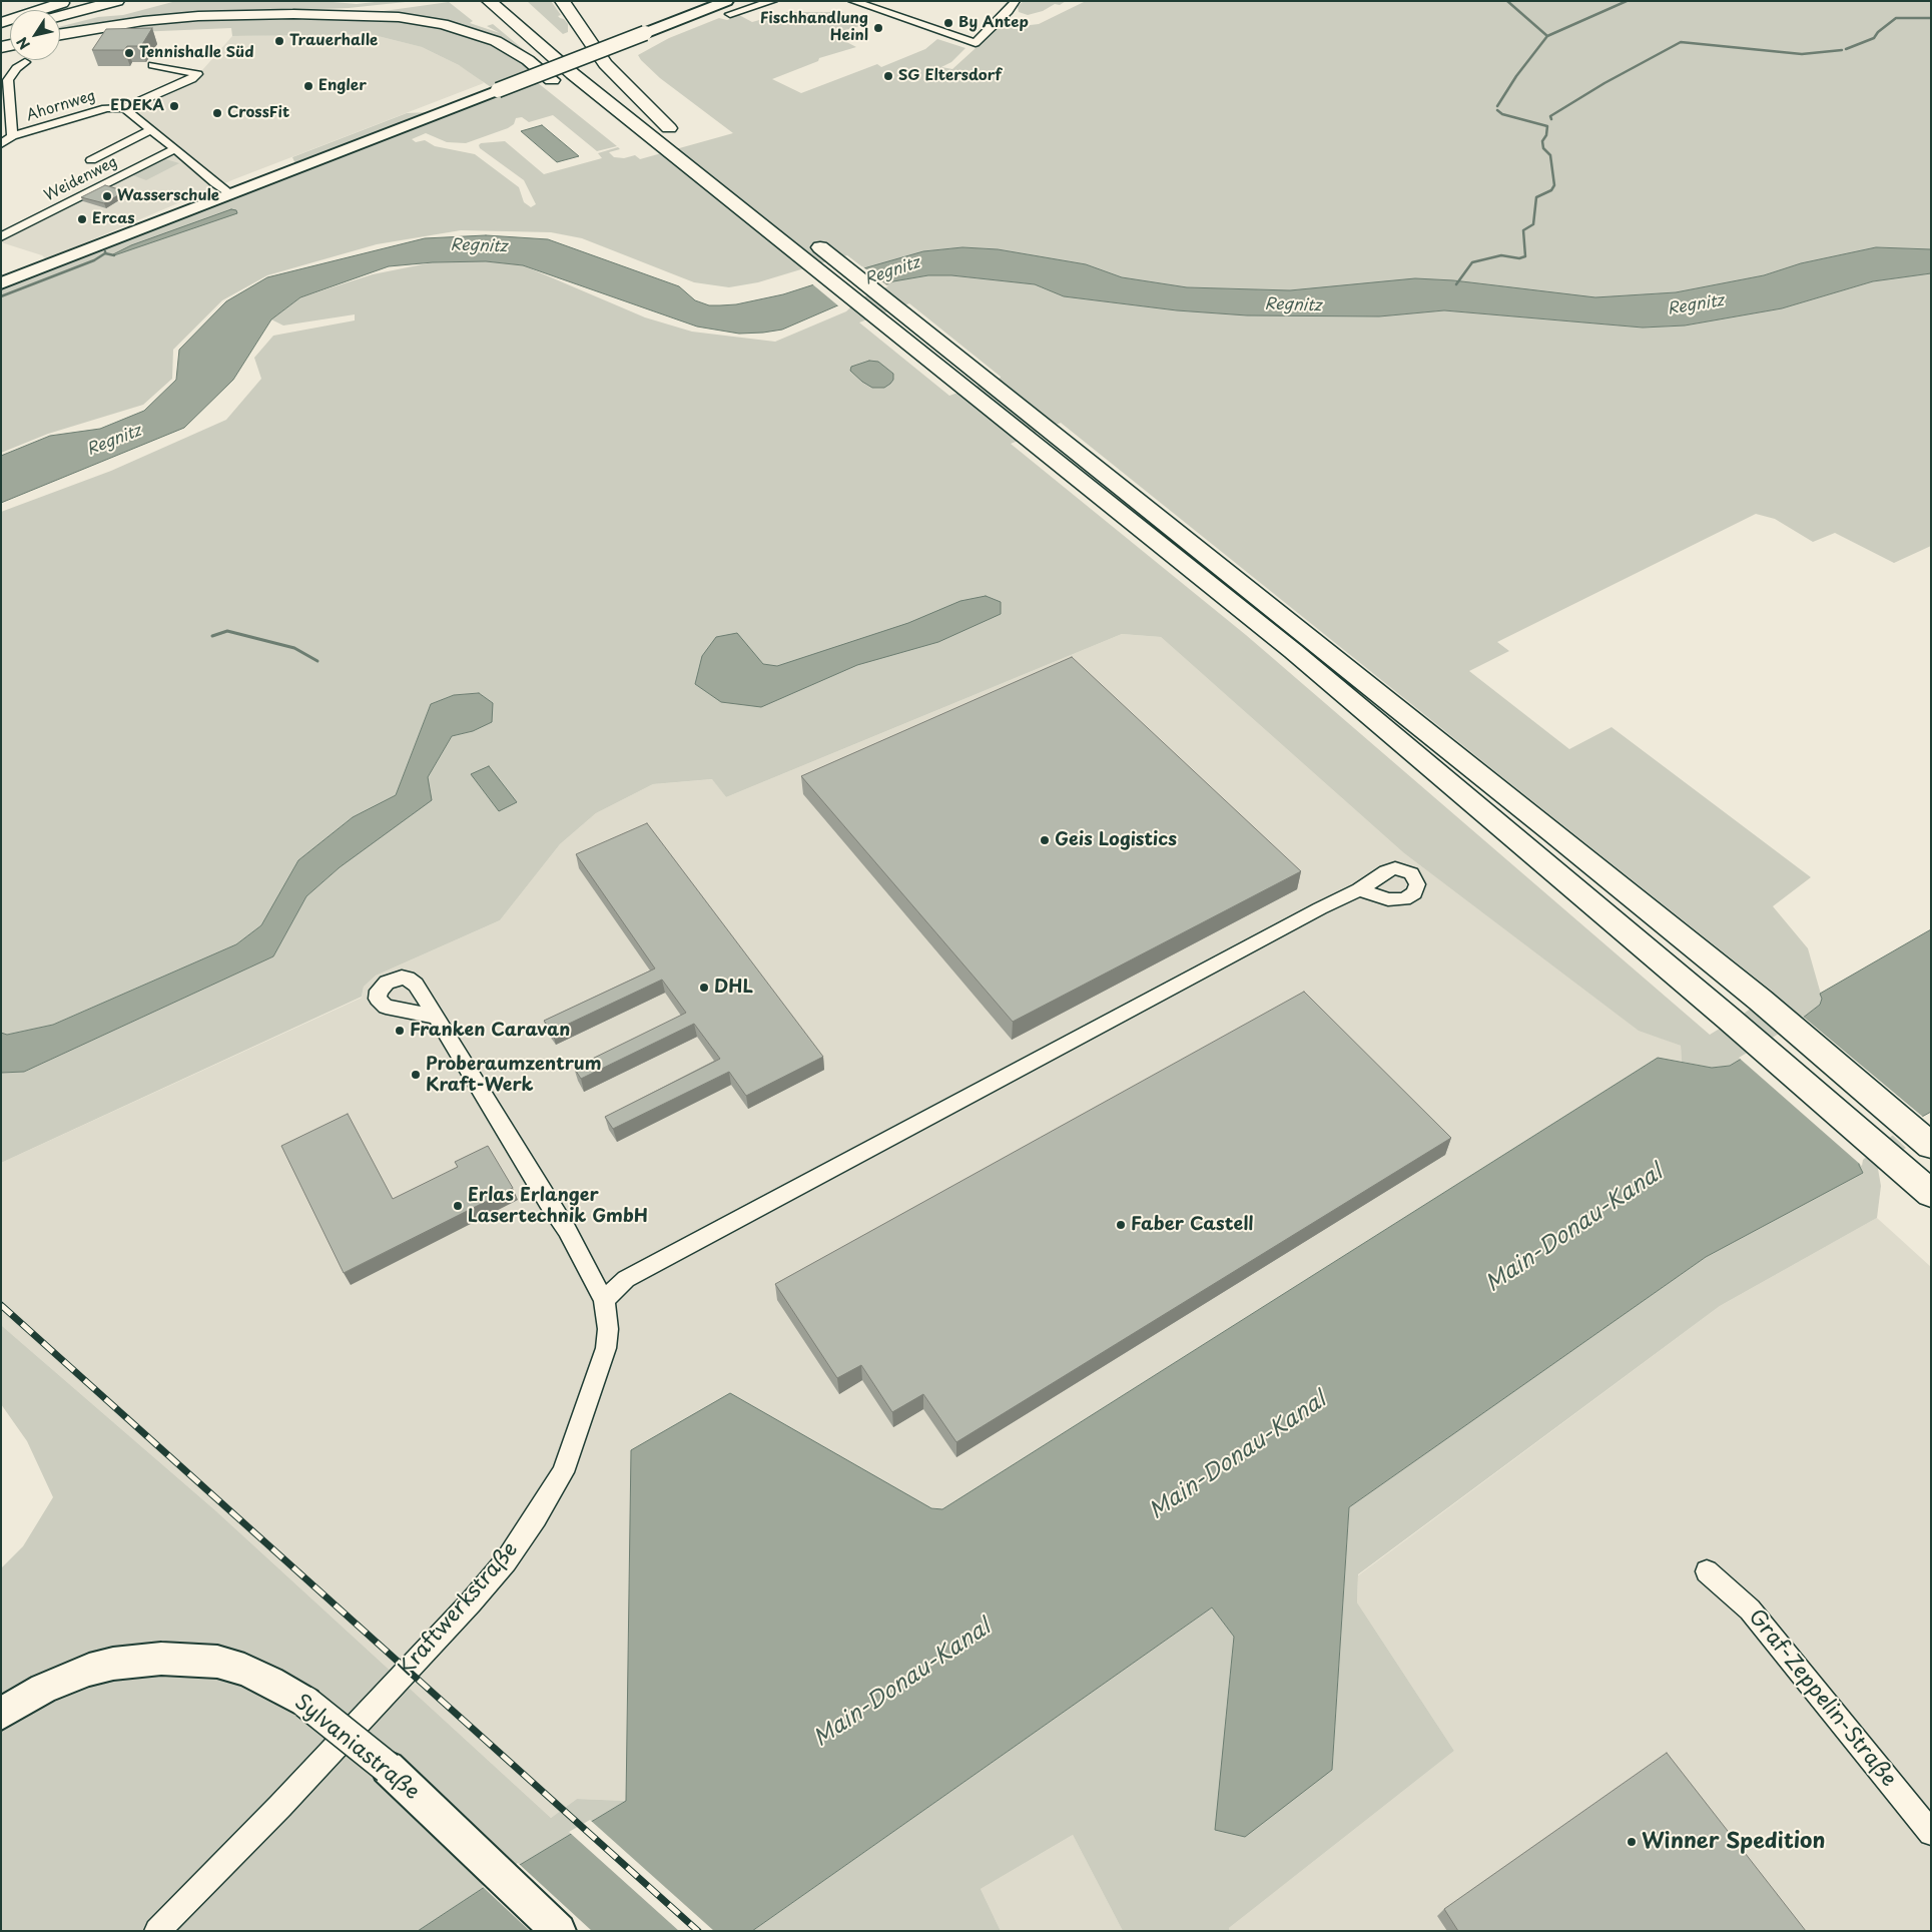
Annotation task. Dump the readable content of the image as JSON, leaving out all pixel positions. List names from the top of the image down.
{
  "streets": {
    "street": [
      "Ahornweg",
      "Weidenweg",
      "Kraftwerkstraße",
      "Graf-Zeppelin-Straße",
      "Sylvaniastraße"
    ]
  },
  "water": ["Regnitz", "Main-Donau-Kanal"],
  "places": [
    "By Antep",
    "Fischhandlung Heinl",
    "Trauerhalle",
    "Tennishalle Süd",
    "SG Eltersdorf",
    "Engler",
    "EDEKA",
    "CrossFit",
    "Wasserschule",
    "Ercas",
    "Geis Logistics",
    "DHL",
    "Franken Caravan",
    "Proberaumzentrum Kraft-Werk",
    "Erlas Erlanger Lasertechnik GmbH",
    "Faber Castell",
    "Winner Spedition"
  ],
  "north": "bottom left"
}
